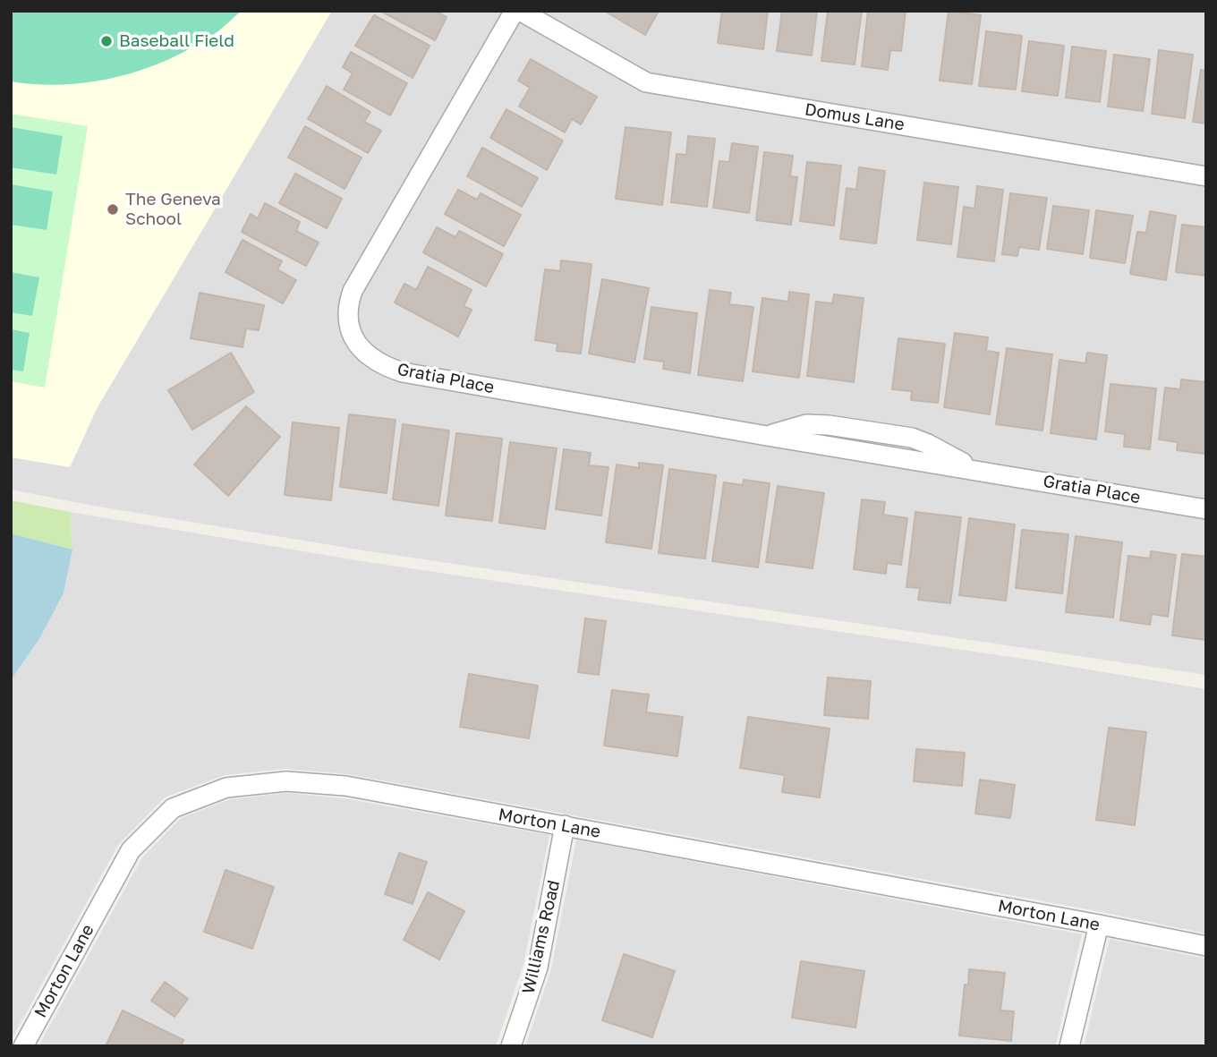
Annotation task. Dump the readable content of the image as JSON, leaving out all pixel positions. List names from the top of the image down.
{
  "streets": {
    "street": [
      "Domus Lane",
      "Gratia Place",
      "Morton Lane",
      "Williams Road"
    ]
  },
  "crossings": [
    ["Morton Lane", "Williams Road"]
  ],
  "places": ["Baseball Field", "The Geneva School"]
}
